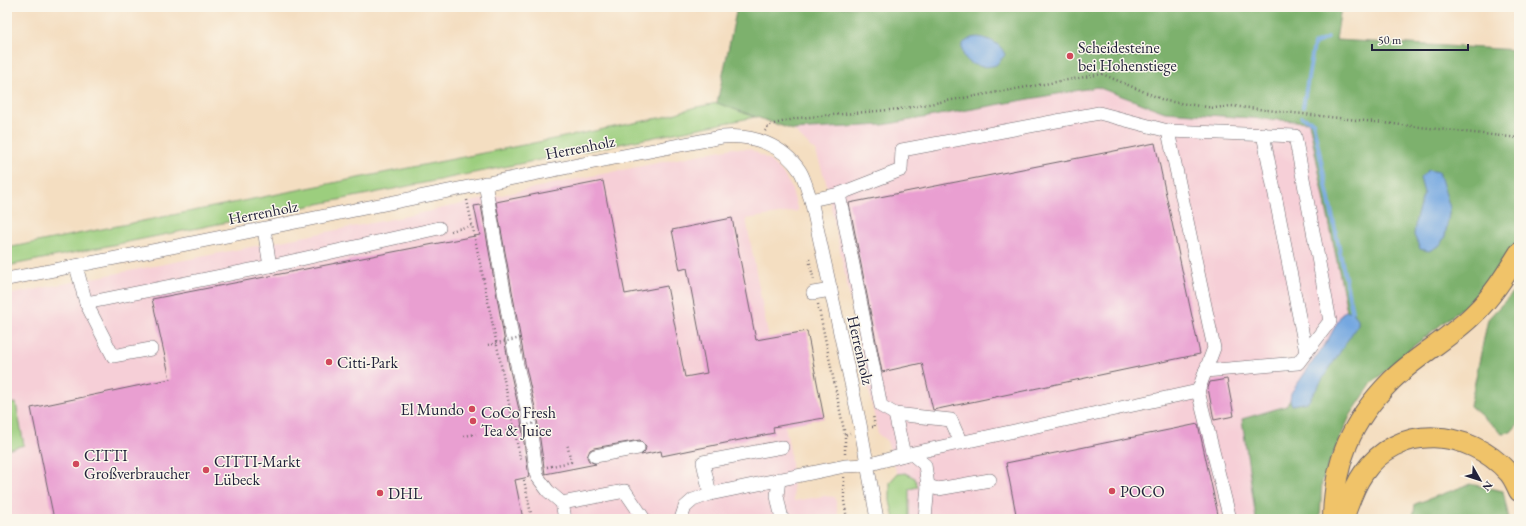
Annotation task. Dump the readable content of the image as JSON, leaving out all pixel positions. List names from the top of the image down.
{
  "streets": {
    "street": ["Herrenholz"]
  },
  "places": [
    "Scheidesteine bei Hohenstiege",
    "Citti-Park",
    "El Mundo",
    "CoCo Fresh Tea & Juice",
    "CITTI Großverbraucher",
    "CITTI-Markt Lübeck",
    "POCO",
    "DHL"
  ],
  "scale_bar": "50 m",
  "north": "bottom right"
}
